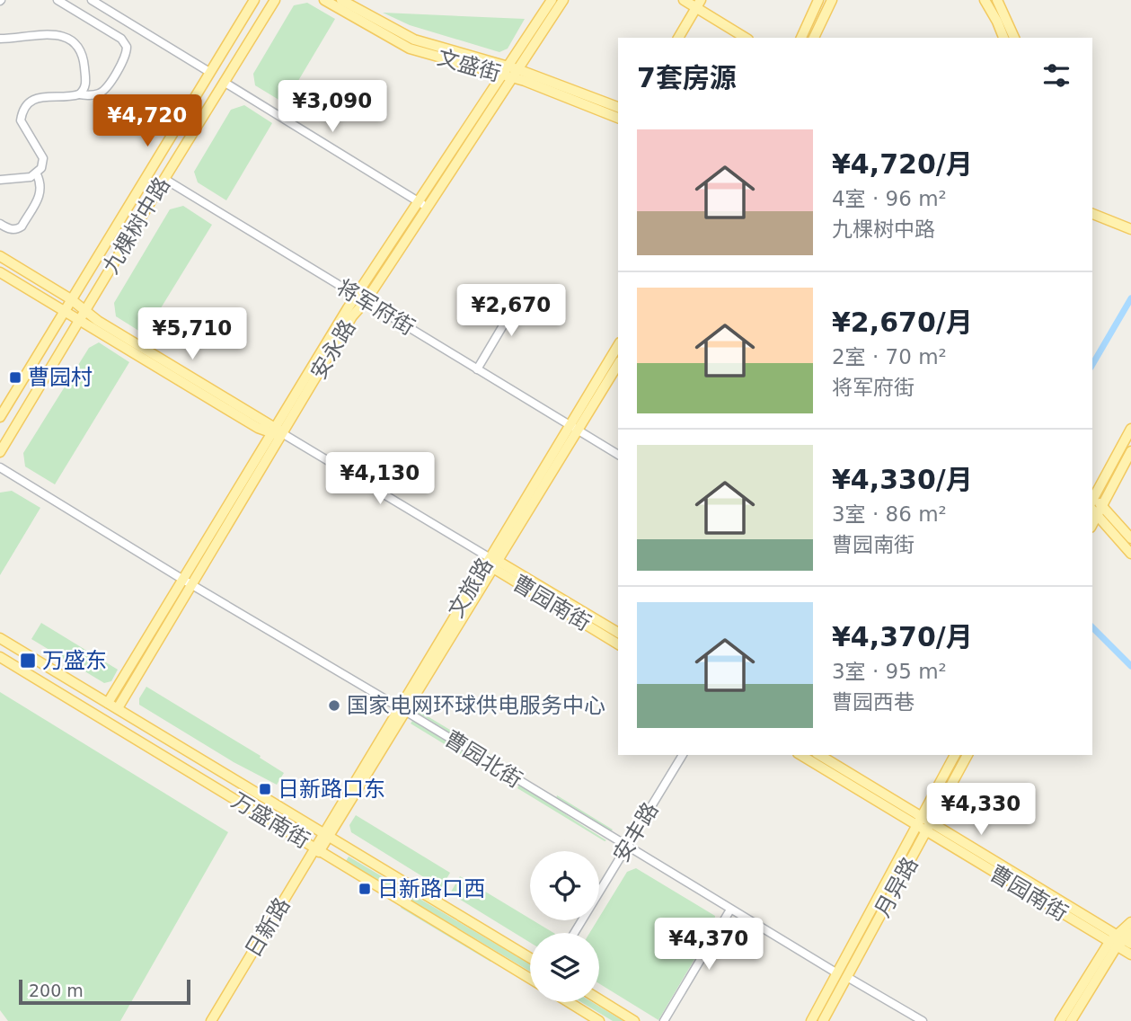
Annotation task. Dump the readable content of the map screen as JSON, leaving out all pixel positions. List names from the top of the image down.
{
  "streets": {
    "main road": [
      "文盛街",
      "九棵树中路",
      "安永路",
      "文旅路",
      "曹园南街",
      "万盛南街",
      "月异路",
      "日新路"
    ],
    "street": ["将军府街", "曹园北街", "安丰路"]
  },
  "crossings": [
    ["文盛街", "安永路"],
    ["九棵树中路", "将军府街"],
    ["九棵树中路", "曹园南街"],
    ["将军府街", "安永路"],
    ["将军府街", "文旅路"],
    ["安永路", "曹园南街"],
    ["安永路", "曹园北街"],
    ["安永路", "万盛南街"],
    ["文旅路", "曹园南街"],
    ["文旅路", "曹园北街"],
    ["文旅路", "万盛南街"],
    ["文旅路", "日新路"],
    ["曹园南街", "月异路"],
    ["曹园北街", "安丰路"],
    ["曹园北街", "月异路"],
    ["万盛南街", "日新路"]
  ],
  "places": {
    "transit": [
      "曹园村",
      "万盛东",
      "日新路口东",
      "日新路口西"
    ],
    "other": ["国家电网环球供电服务中心"]
  },
  "scale_bar": "200 m",
  "page": {
    "heading": "7套房源",
    "price": [
      "¥3,090",
      "¥4,720",
      "¥2,670",
      "¥5,710",
      "¥4,130",
      "¥4,330",
      "¥4,370"
    ],
    "list": [
      {
        "name": "¥4,720/月",
        "note": "4室 · 96 m² · 九棵树中路"
      },
      {
        "name": "¥2,670/月",
        "note": "2室 · 70 m² · 将军府街"
      },
      {
        "name": "¥4,330/月",
        "note": "3室 · 86 m² · 曹园南街"
      },
      {
        "name": "¥4,370/月",
        "note": "3室 · 95 m² · 曹园西巷"
      }
    ],
    "scale": "200 m"
  }
}
